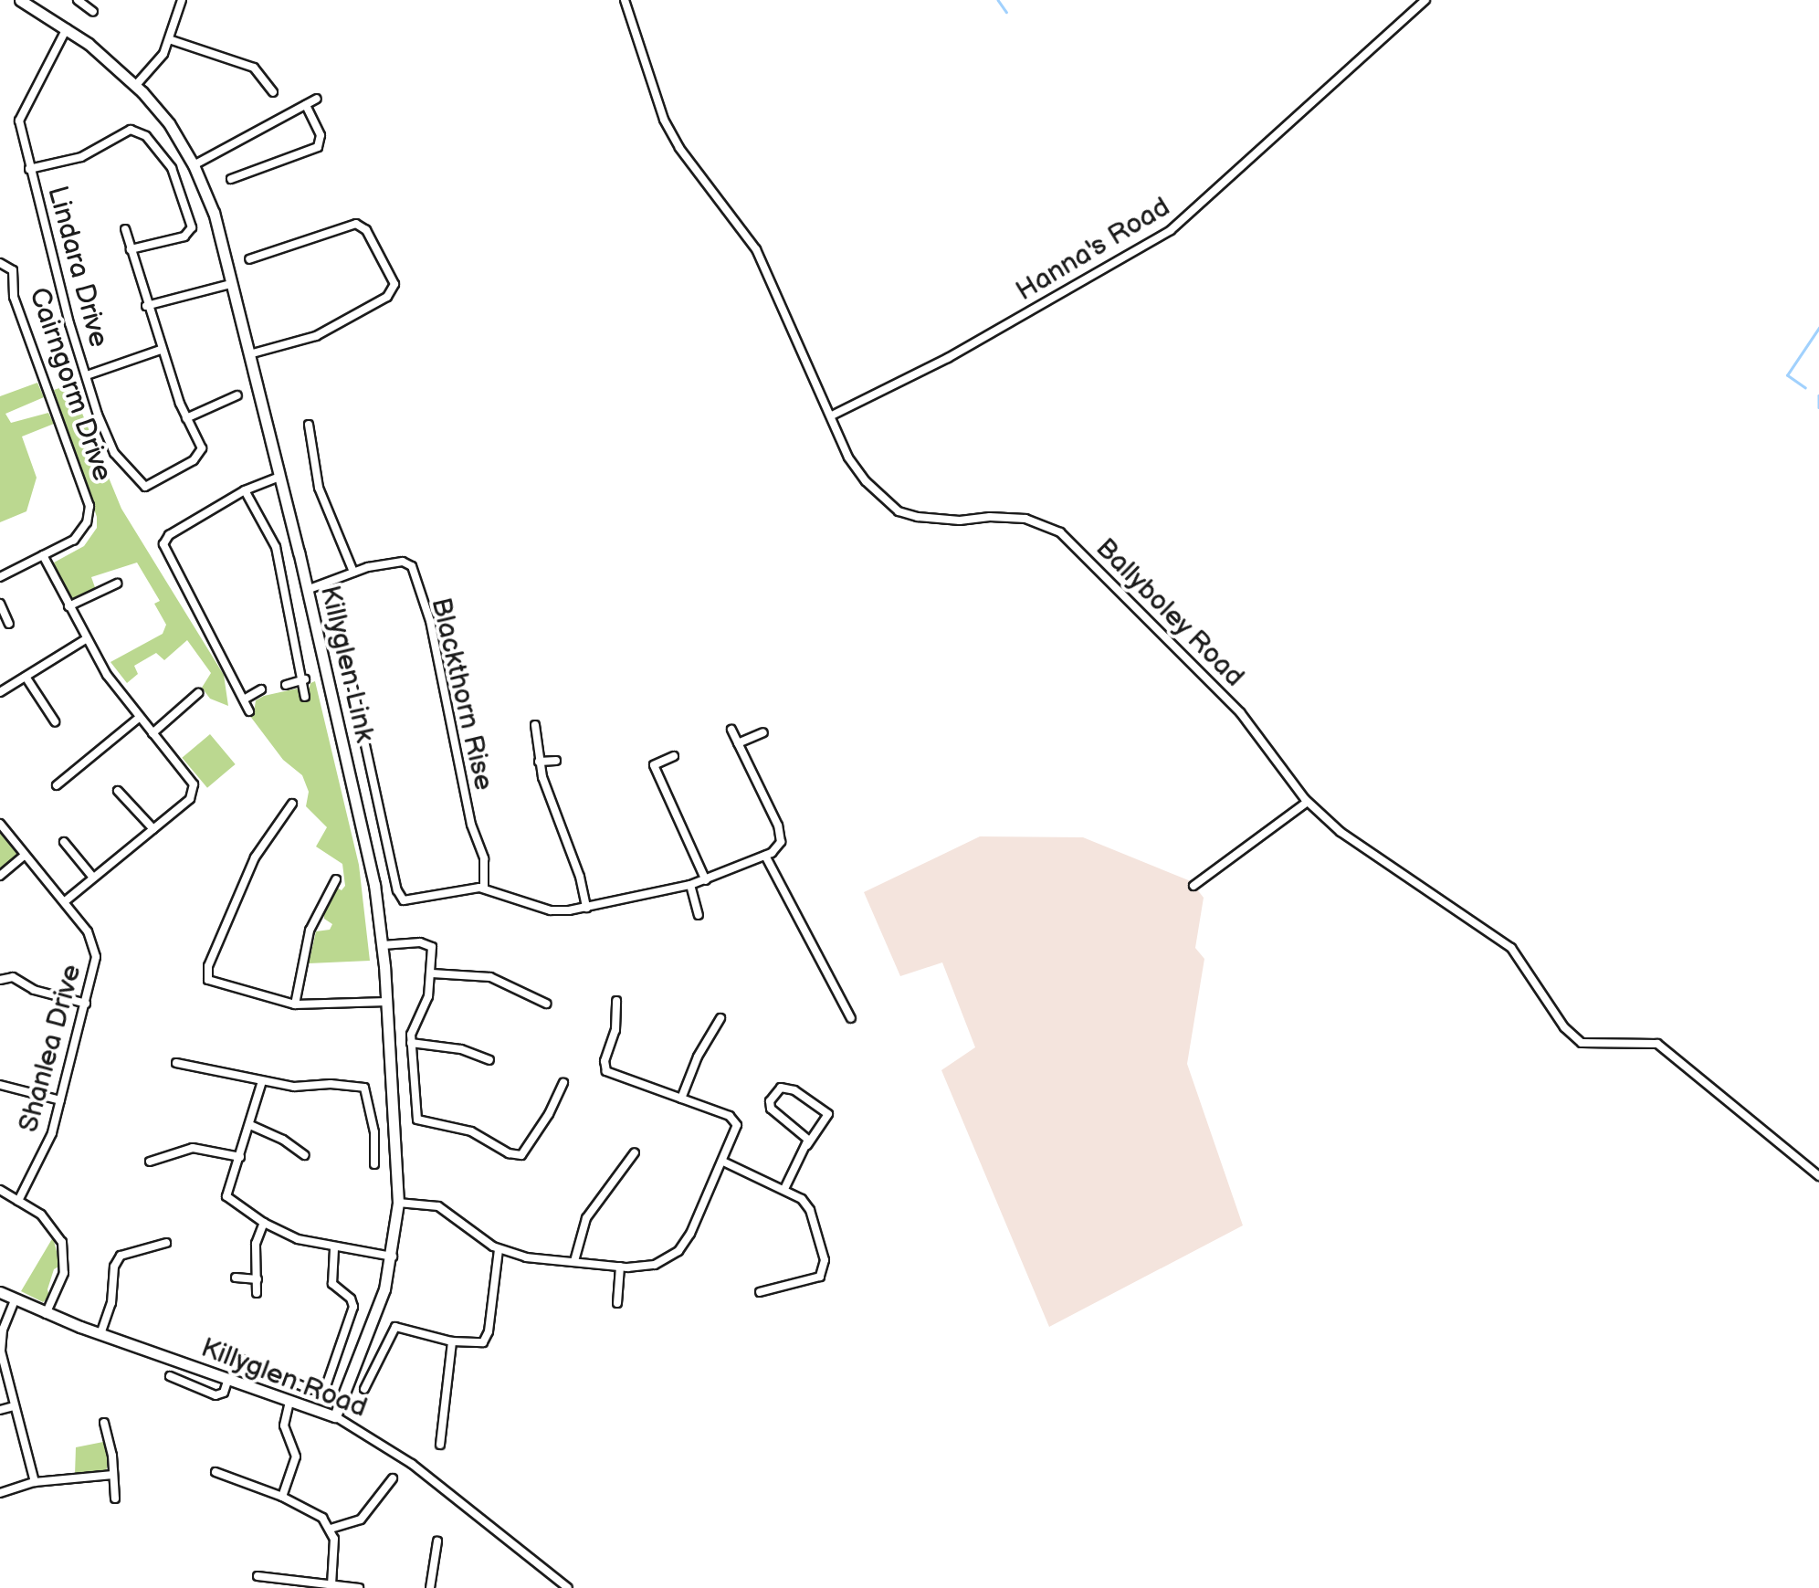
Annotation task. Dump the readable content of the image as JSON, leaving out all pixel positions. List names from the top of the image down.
{
  "streets": {
    "street": [
      "Hanna's Road",
      "Lindara Drive",
      "Cairngorm Drive",
      "Ballyboley Road",
      "Killyglen Link",
      "Blackthorn Rise",
      "Shanlea Drive",
      "Killyglen Road"
    ]
  },
  "crossings": [
    ["Hanna's Road", "Ballyboley Road"],
    ["Lindara Drive", "Killyglen Link"],
    ["Killyglen Link", "Blackthorn Rise"],
    ["Killyglen Link", "Killyglen Road"]
  ]
}
